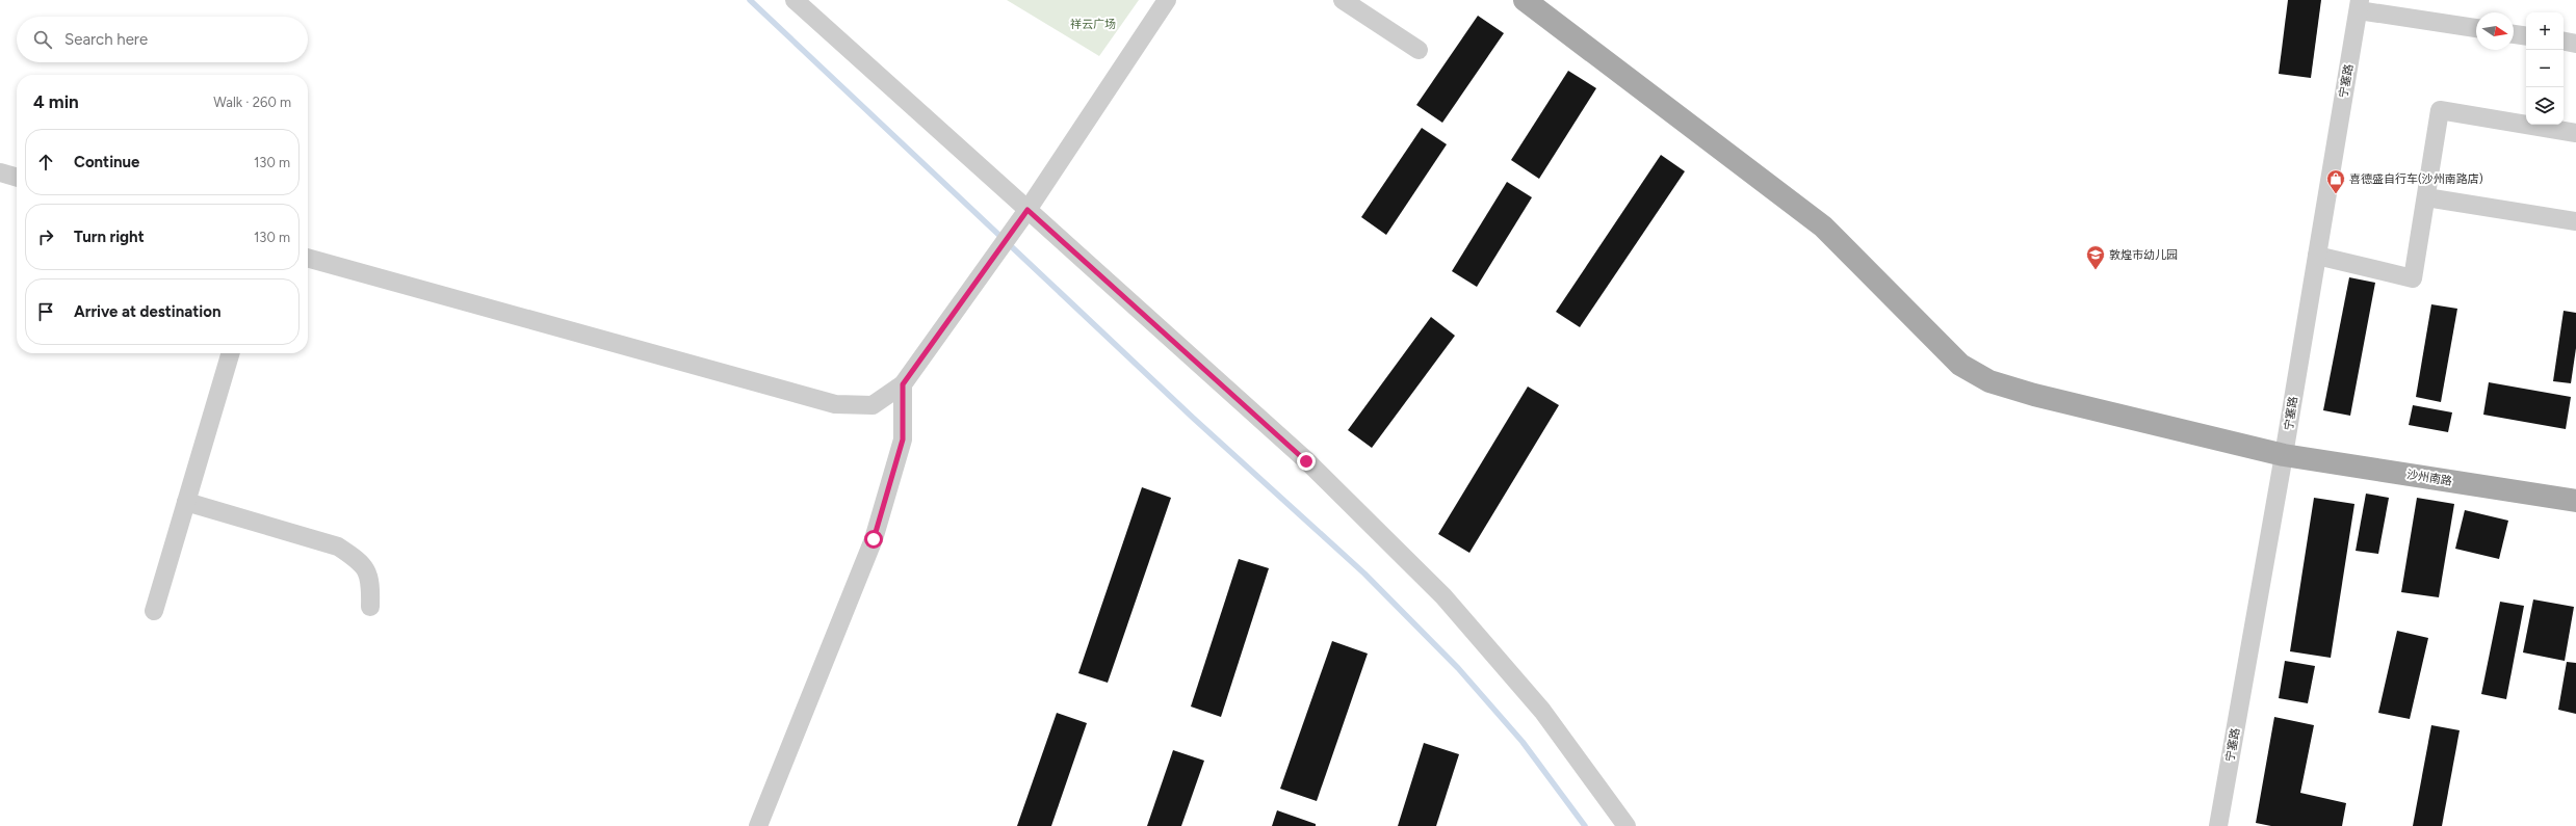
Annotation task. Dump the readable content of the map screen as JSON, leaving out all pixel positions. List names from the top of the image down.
{
  "streets": {
    "main road": ["沙州南路"],
    "street": ["宁塞路"]
  },
  "crossings": [
    ["宁塞路", "沙州南路"]
  ],
  "parks": ["祥云广场"],
  "places": {
    "shop": ["喜德盛自行车(沙州南路店)"],
    "school or university": ["敦煌市幼儿园"]
  },
  "north": "right",
  "page": {
    "map_buttons": ["+", "−"],
    "search": "Search here",
    "heading": ["4 min", "Walk · 260 m"],
    "list": [
      ["Continue", "130 m"],
      ["Turn right", "130 m"],
      "Arrive at destination"
    ]
  }
}
